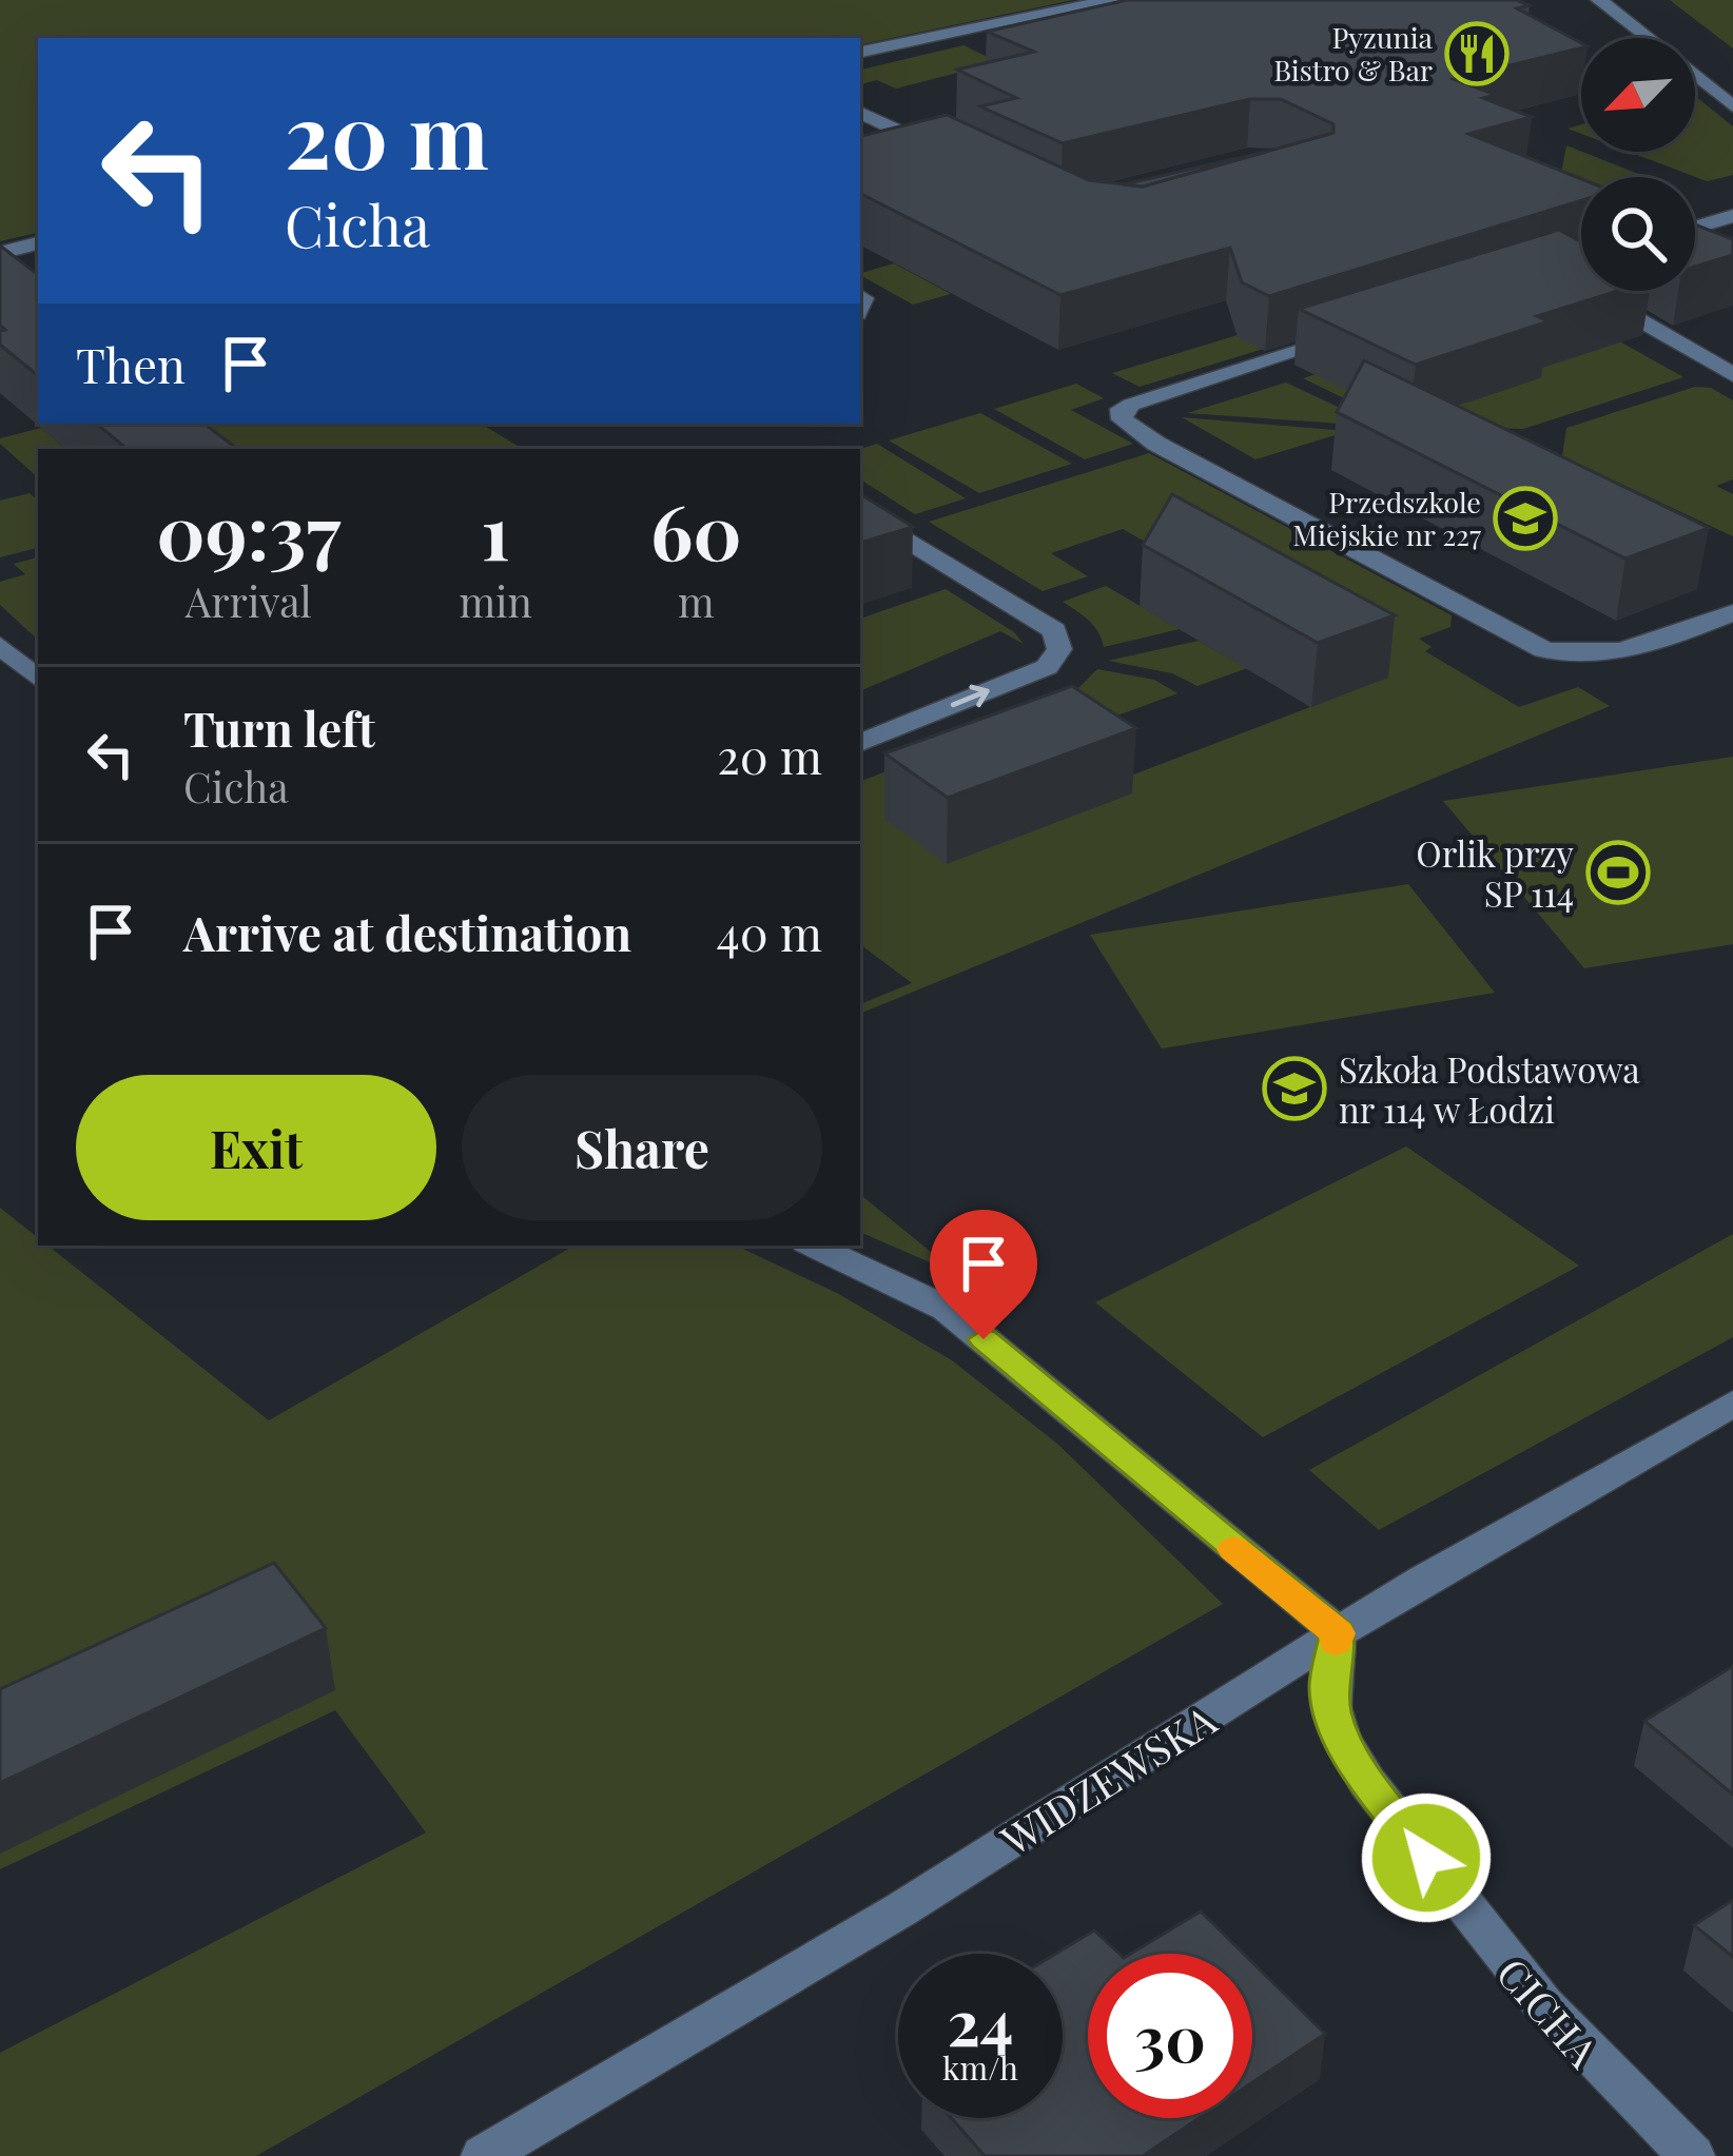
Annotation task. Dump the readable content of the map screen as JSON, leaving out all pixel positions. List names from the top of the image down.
{
  "streets": {
    "street": ["WIDZEWSKA", "CICHA"]
  },
  "crossings": [
    ["WIDZEWSKA", "CICHA"]
  ],
  "places": {
    "restaurant": ["Pyzunia Bistro & Bar"],
    "school or university": ["Przedszkole Miejskie nr 227", "Szkoła Podstawowa nr 114 w Łodzi"],
    "sports": ["Orlik przy SP 114"]
  },
  "north": "bottom left",
  "page": {
    "turn": ["20 m", "Cicha"],
    "then": "Then",
    "eta": [
      "09:37",
      "Arrival",
      "1",
      "min",
      "60",
      "m"
    ],
    "list": [
      {
        "name": "Turn left",
        "note": "Cicha",
        "value": "20 m"
      },
      {
        "name": "Arrive at destination",
        "value": "40 m"
      }
    ],
    "buttons": ["Exit", "Share"],
    "speed": "24 km/h",
    "limit": "30"
  }
}
